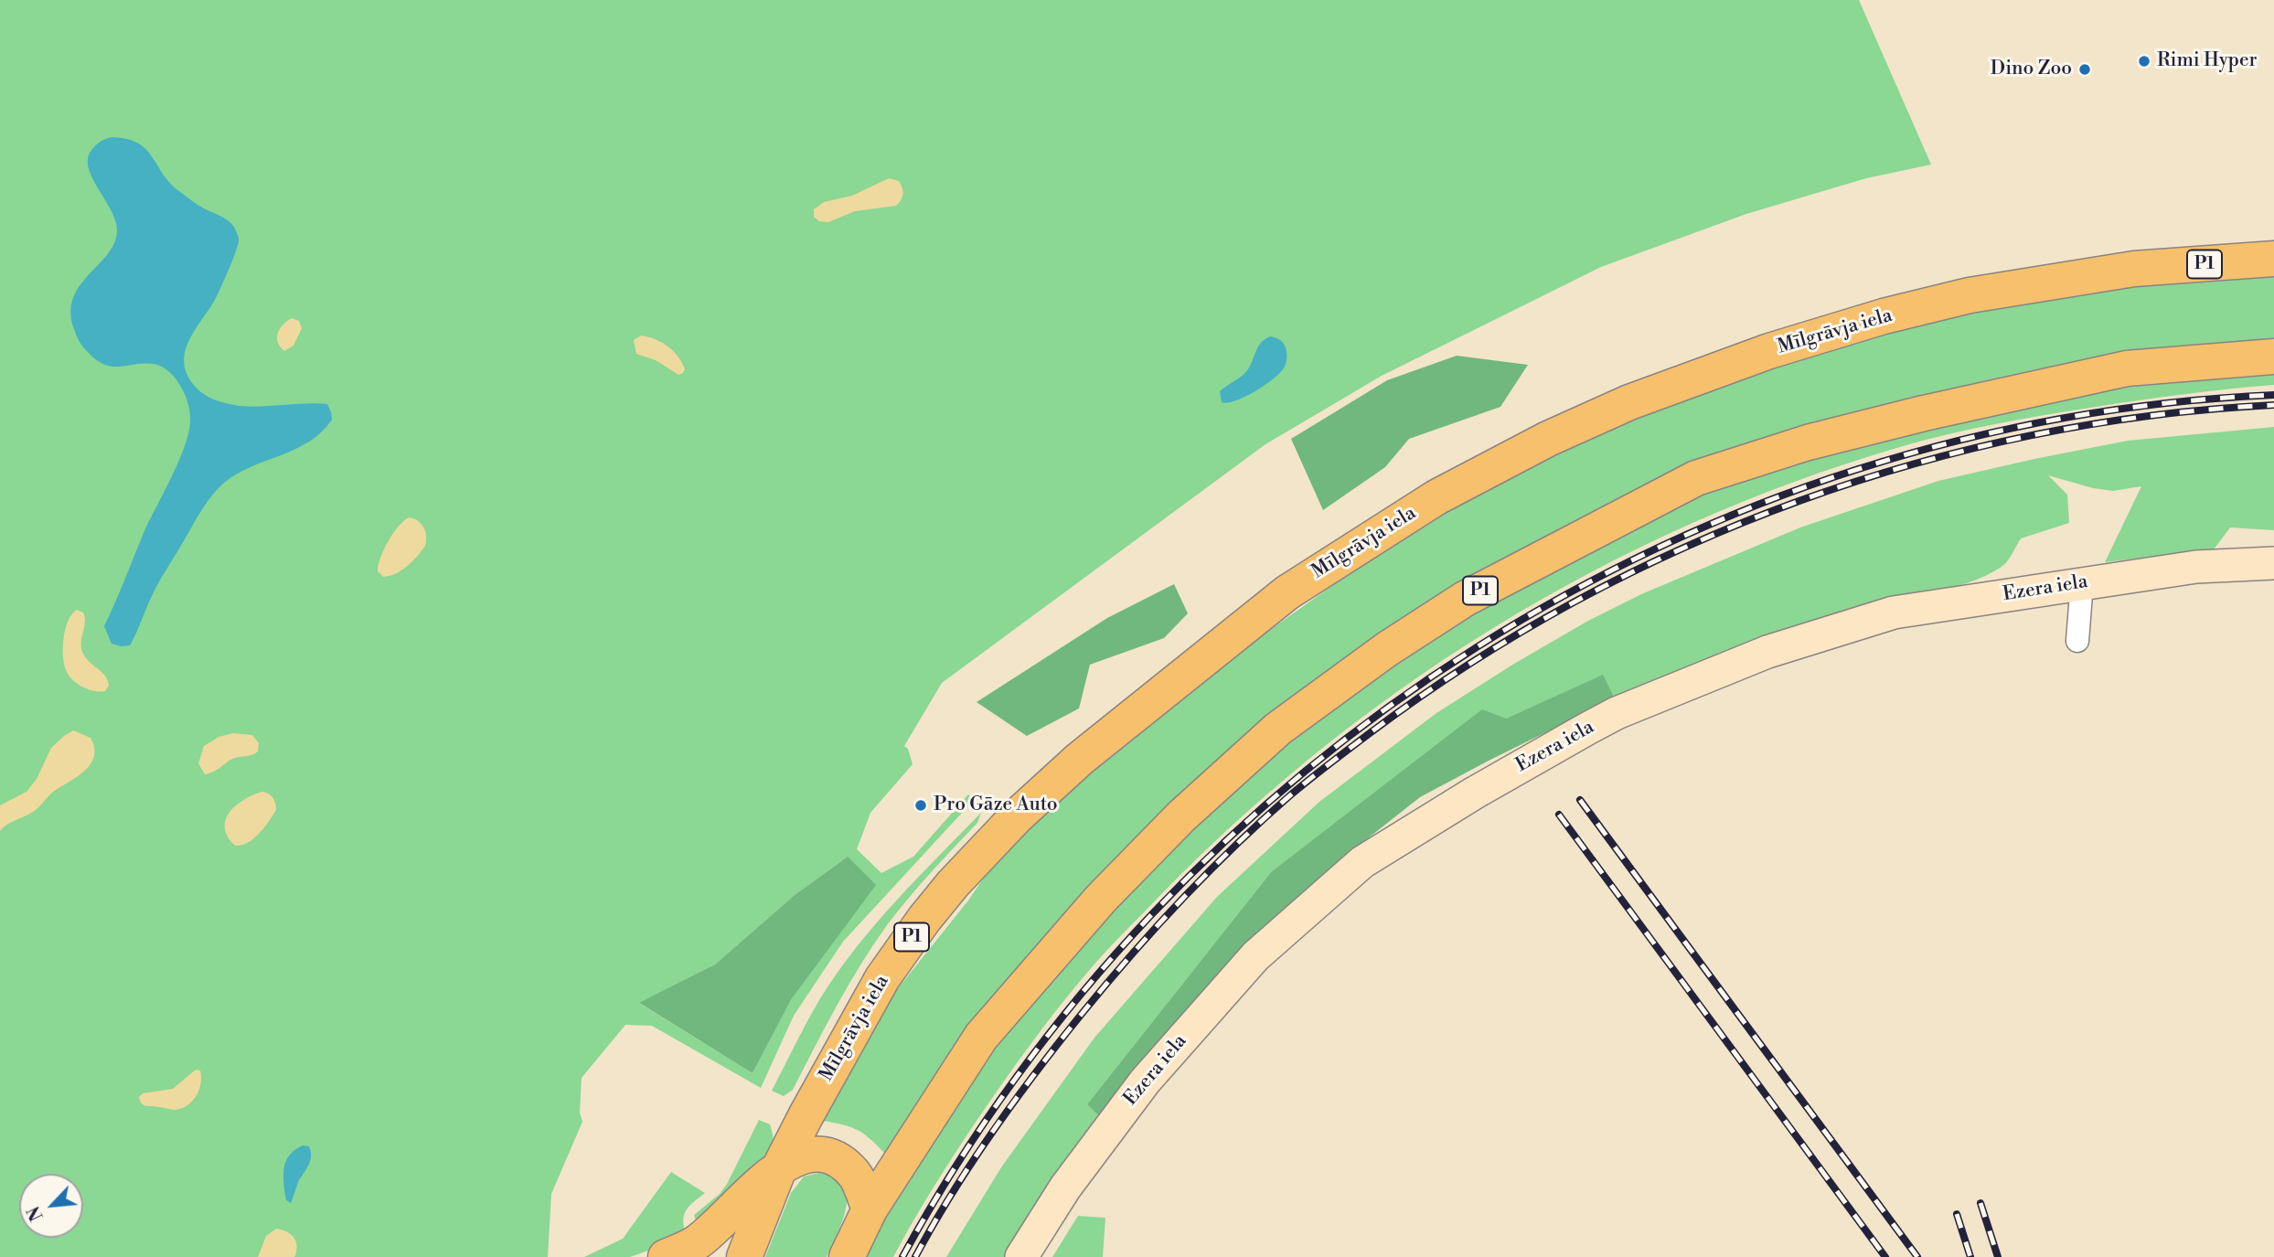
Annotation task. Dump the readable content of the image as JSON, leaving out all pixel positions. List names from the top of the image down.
{
  "streets": {
    "main road": ["P1", "Mīlgrāvja iela"],
    "street": ["Ezera iela"]
  },
  "places": ["Rimi Hyper", "Dino Zoo", "Pro Gāze Auto"],
  "north": "bottom left"
}
